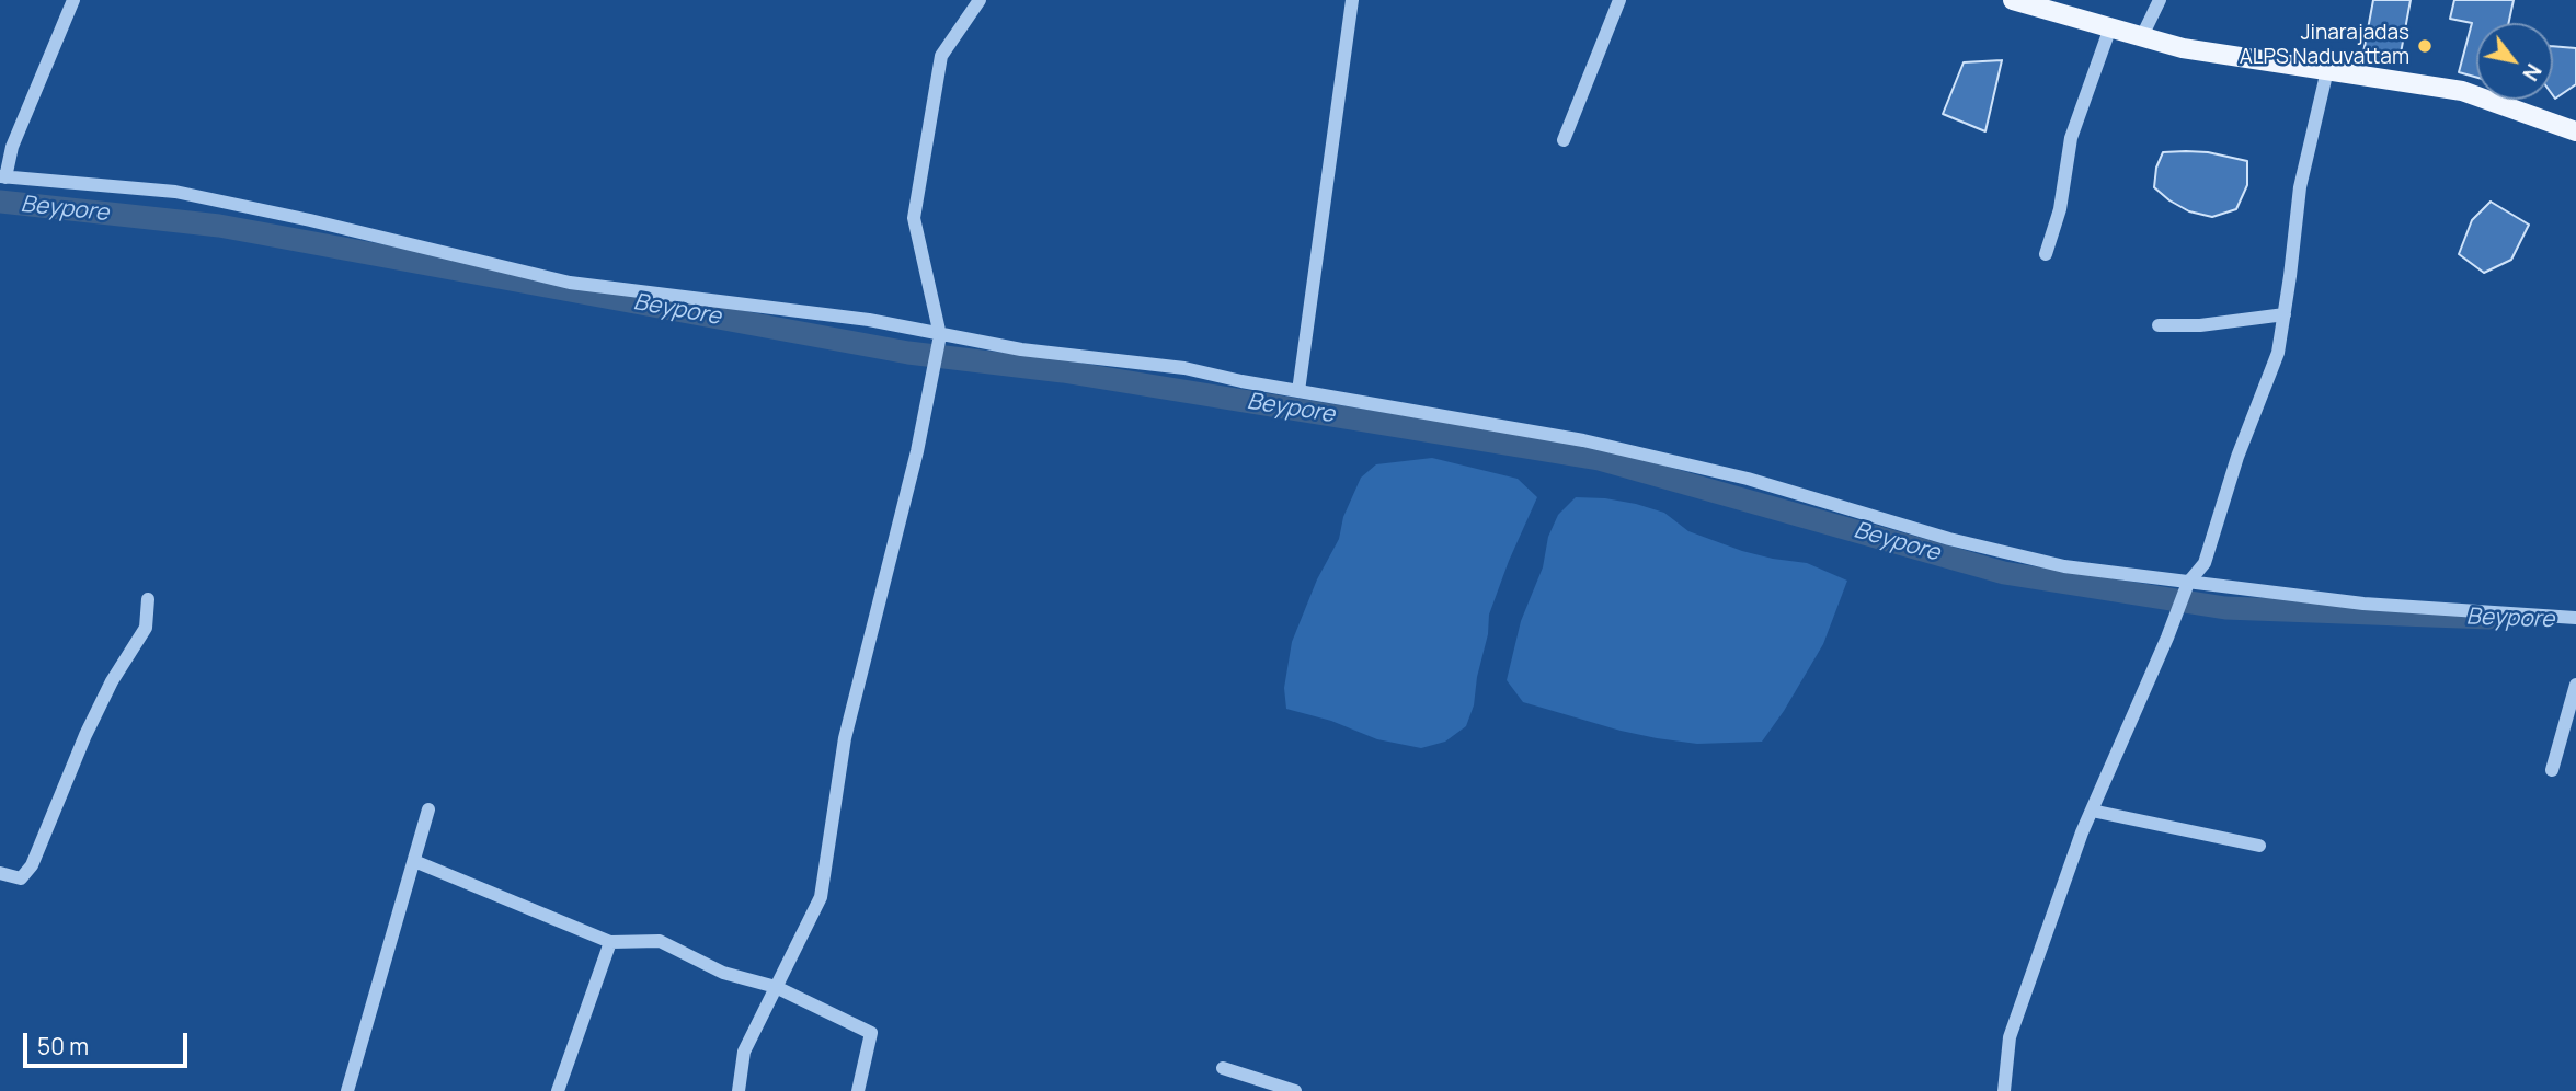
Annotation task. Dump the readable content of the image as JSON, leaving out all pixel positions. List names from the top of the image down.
{
  "water": ["Beypore"],
  "places": ["Jinarajadas ALPS Naduvattam"],
  "scale_bar": "50 m",
  "north": "bottom right"
}
